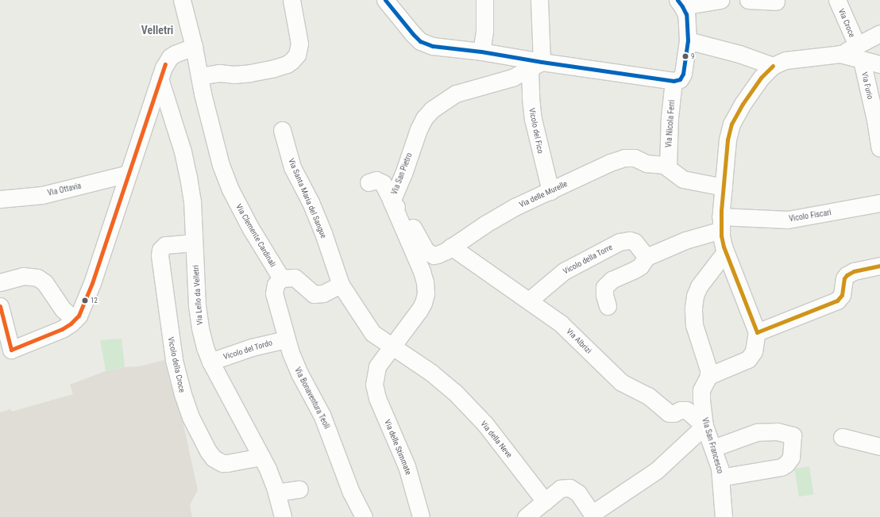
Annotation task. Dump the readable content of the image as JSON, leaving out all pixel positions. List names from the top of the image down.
{
  "streets": {
    "street": [
      "Via Croce",
      "Via Furio",
      "Via Nicola Ferri",
      "Vicolo del Fico",
      "Via San Pietro",
      "Via Ottavia",
      "Via delle Murelle",
      "Via Santa Maria del Sangue",
      "Vicolo Fiscari",
      "Via Clemente Cardinali",
      "Vicolo della Torre",
      "Via Lello da Velletri",
      "Via Albrizi",
      "Vicolo del Tordo",
      "Vicolo della Croce",
      "Via Bonaventura Teoli",
      "Via della Neve",
      "Via San Francesco",
      "Via delle Stimmate"
    ]
  },
  "crossings": [
    ["Via Croce", "Via Furio"],
    ["Via Nicola Ferri", "Via delle Murelle"],
    ["Vicolo del Fico", "Via San Pietro"],
    ["Vicolo del Fico", "Via delle Murelle"],
    ["Via San Pietro", "Via delle Murelle"],
    ["Via San Pietro", "Via della Neve"],
    ["Via San Pietro", "Via delle Stimmate"],
    ["Via delle Murelle", "Via Albrizi"],
    ["Via Clemente Cardinali", "Via Bonaventura Teoli"],
    ["Vicolo della Torre", "Via Albrizi"],
    ["Via Lello da Velletri", "Vicolo del Tordo"],
    ["Via Lello da Velletri", "Vicolo della Croce"],
    ["Via Albrizi", "Via San Francesco"],
    ["Vicolo del Tordo", "Via Bonaventura Teoli"]
  ],
  "districts": ["Velletri"],
  "places": ["9", "12"]
}
